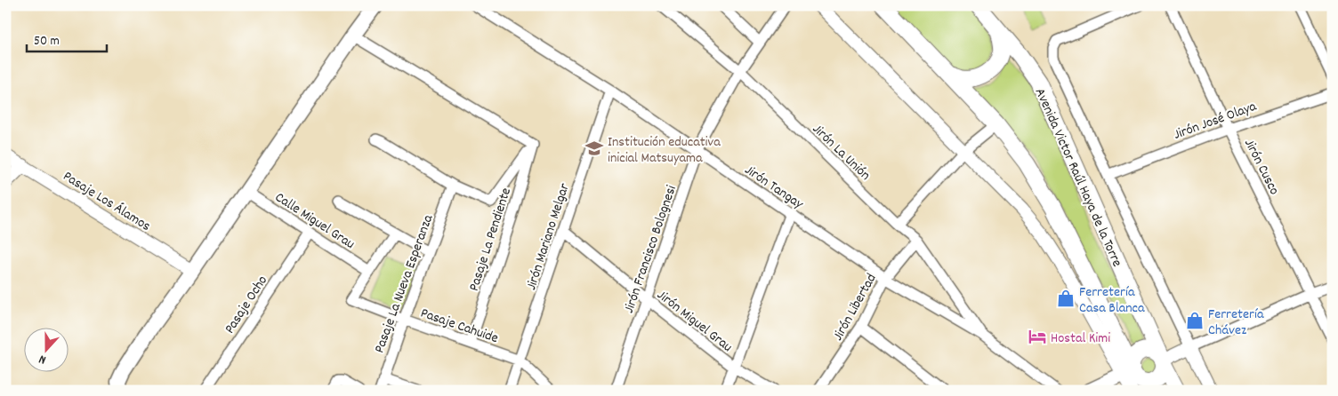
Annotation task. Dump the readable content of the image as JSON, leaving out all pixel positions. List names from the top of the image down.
{
  "streets": {
    "main road": ["Avenida Victor Raúl Haya de la Torre"],
    "street": [
      "Jirón José Olaya",
      "Jirón La Unión",
      "Jirón Cusco",
      "Jirón Tangay",
      "Pasaje Los Álamos",
      "Calle Miguel Grau",
      "Jirón Mariano Melgar",
      "Pasaje La Pendiente",
      "Jirón Francisco Bolognesi",
      "Pasaje La Nueva Esperanza",
      "Pasaje Ocho",
      "Jirón Libertad",
      "Jirón Miguel Grau",
      "Pasaje Cahuide"
    ]
  },
  "crossings": [
    ["Jirón José Olaya", "Jirón Cusco"],
    ["Jirón La Unión", "Jirón Tangay"],
    ["Jirón La Unión", "Jirón Francisco Bolognesi"],
    ["Jirón La Unión", "Jirón Libertad"],
    ["Jirón Tangay", "Jirón Mariano Melgar"],
    ["Jirón Tangay", "Jirón Francisco Bolognesi"],
    ["Jirón Tangay", "Jirón Libertad"],
    ["Calle Miguel Grau", "Pasaje Ocho"],
    ["Calle Miguel Grau", "Pasaje Cahuide"],
    ["Jirón Mariano Melgar", "Jirón Miguel Grau"],
    ["Jirón Mariano Melgar", "Pasaje Cahuide"],
    ["Pasaje La Pendiente", "Pasaje Cahuide"],
    ["Jirón Francisco Bolognesi", "Jirón Miguel Grau"],
    ["Pasaje La Nueva Esperanza", "Pasaje Cahuide"]
  ],
  "places": {
    "school or university": ["Institución educativa inicial Matsuyama"],
    "shop": ["Ferretería Casa Blanca", "Ferretería Chávez"],
    "hotel": ["Hostal Kimi"]
  },
  "scale_bar": "50 m",
  "north": "bottom"
}
